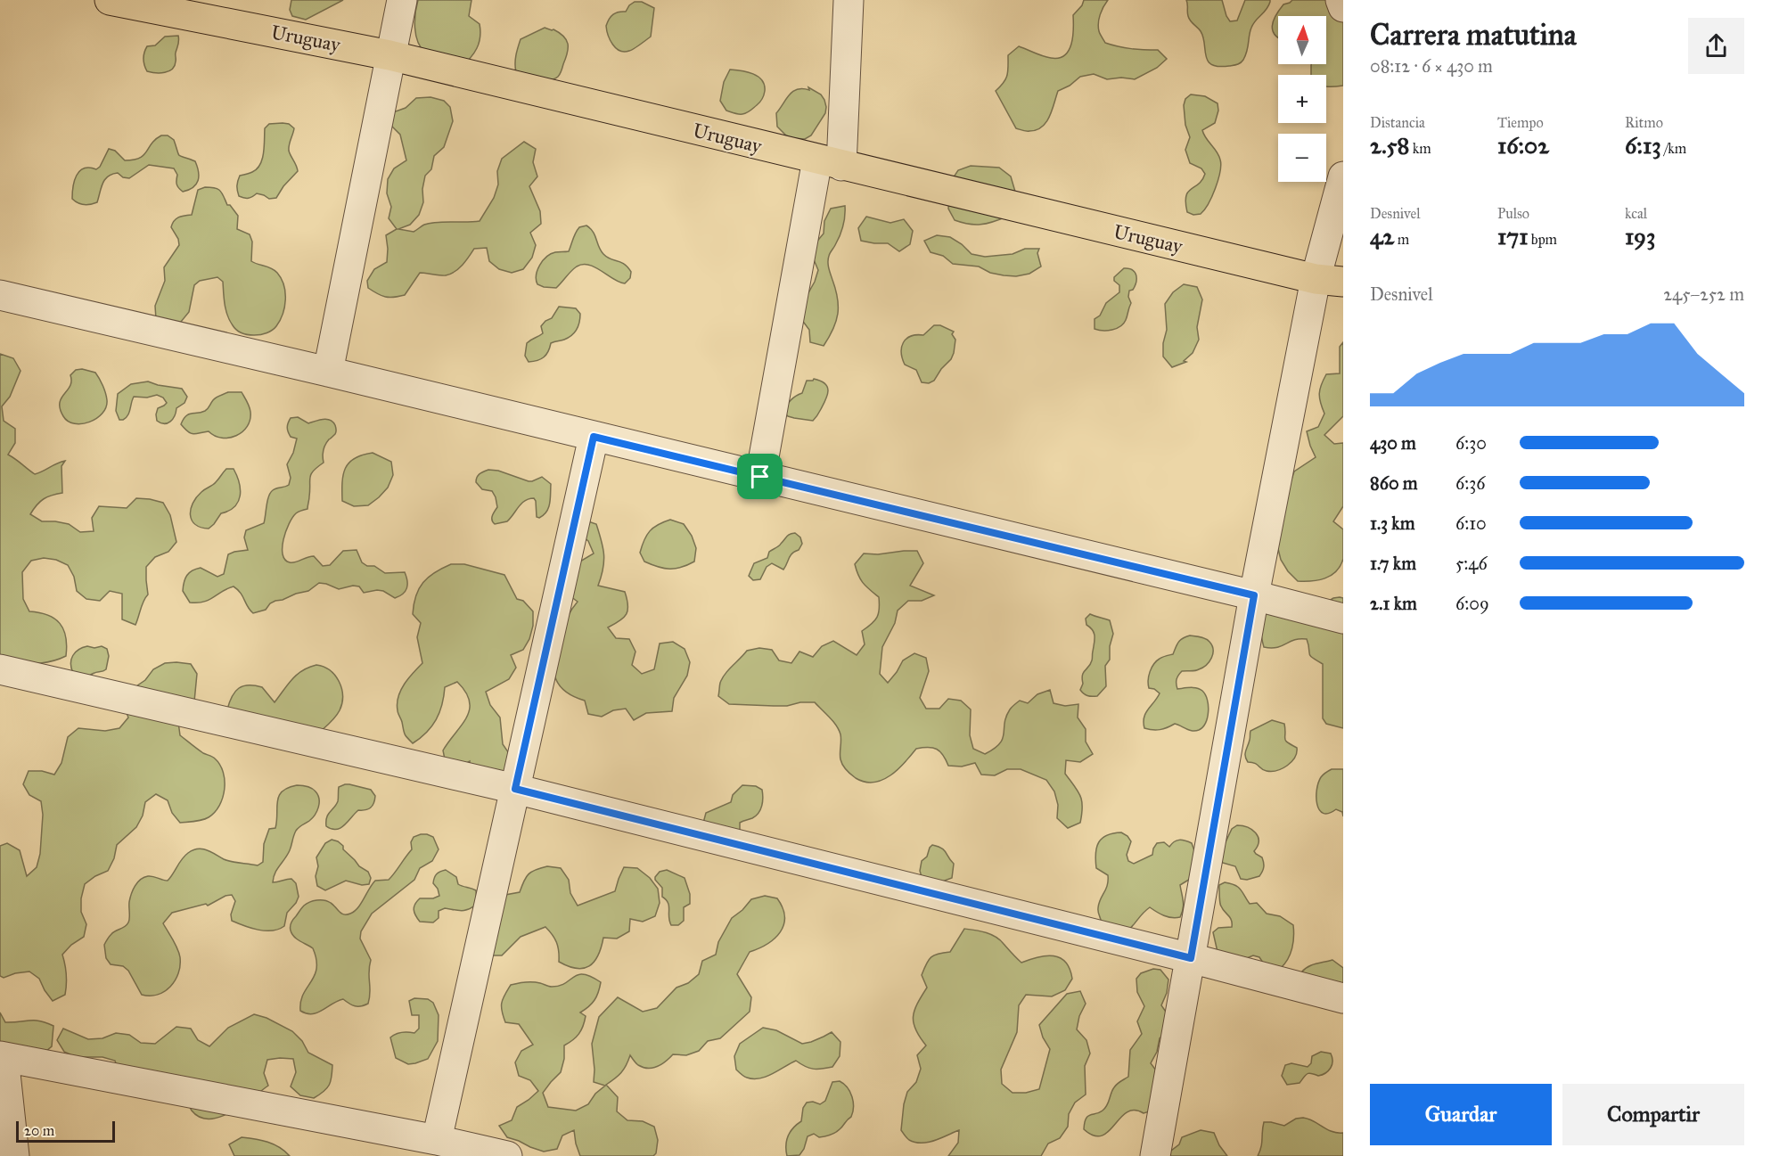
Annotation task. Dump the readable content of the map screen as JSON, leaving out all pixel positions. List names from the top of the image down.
{
  "streets": {
    "main road": ["Uruguay"]
  },
  "scale_bar": "20 m",
  "north": "top",
  "page": {
    "heading": ["Carrera matutina", "08:12 · 6 × 430 m"],
    "map_buttons": ["+", "−"],
    "stats": [
      ["Distancia", "2.58 km"],
      ["Tiempo", "16:02"],
      ["Ritmo", "6:13 /km"],
      ["Desnivel", "42 m"],
      ["Pulso", "171 bpm"],
      ["kcal", "193"]
    ],
    "chart": ["Desnivel", "245–252 m"],
    "list": [
      {
        "name": "430 m",
        "note": "6:30"
      },
      {
        "name": "860 m",
        "note": "6:36"
      },
      {
        "name": "1.3 km",
        "note": "6:10"
      },
      {
        "name": "1.7 km",
        "note": "5:46"
      },
      {
        "name": "2.1 km",
        "note": "6:09"
      }
    ],
    "buttons": ["Guardar", "Compartir"],
    "scale": "20 m"
  }
}
